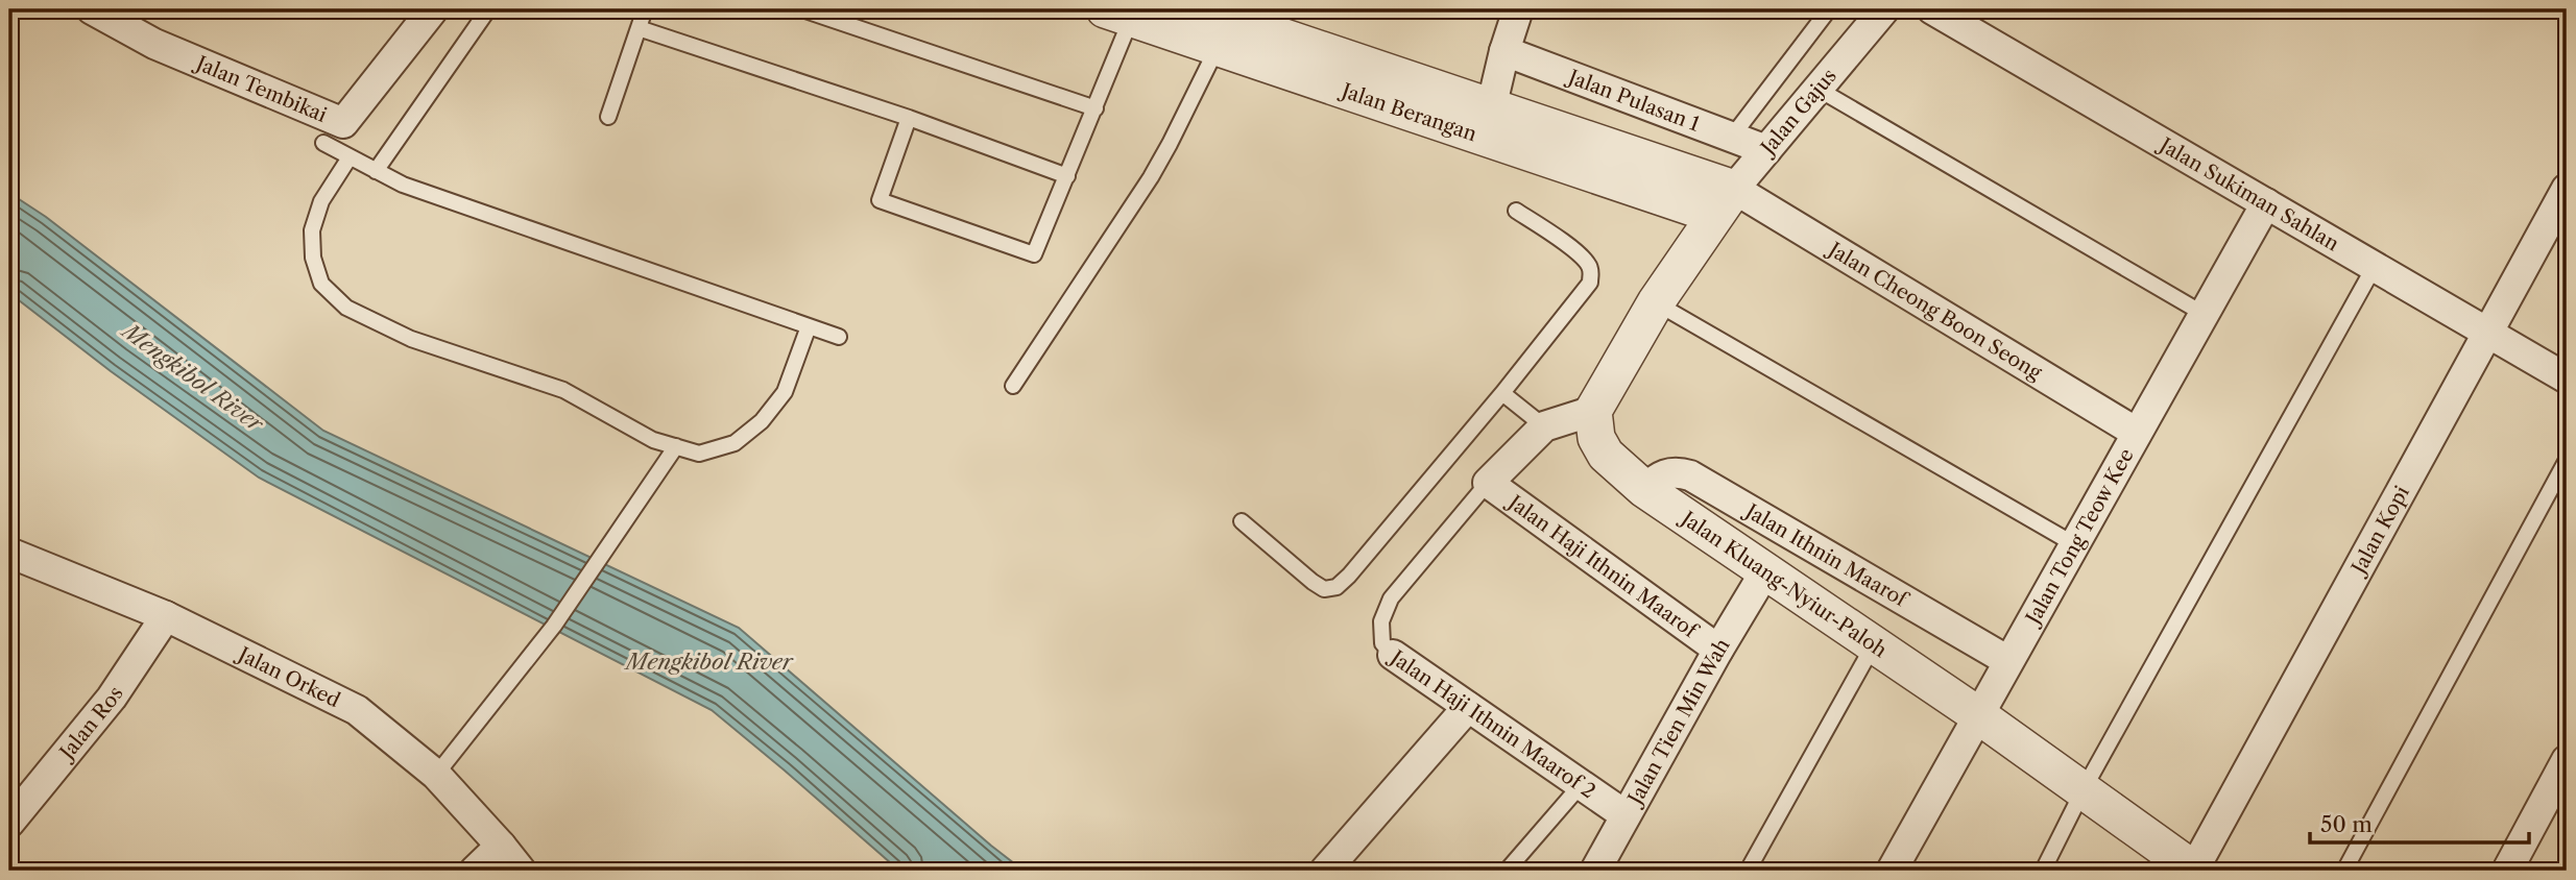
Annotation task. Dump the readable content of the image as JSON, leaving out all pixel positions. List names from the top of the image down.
{
  "streets": {
    "street": [
      "Jalan Tembikai",
      "Jalan Pulasan 1",
      "Jalan Berangan",
      "Jalan Gajus",
      "Jalan Sukiman Sahlan",
      "Jalan Cheong Boon Seong",
      "Jalan Kopi",
      "Jalan Tong Teow Kee",
      "Jalan Ithnin Maarof",
      "Jalan Haji Ithnin Maarof",
      "Jalan Kluang-Nyiur-Paloh",
      "Jalan Orked",
      "Jalan Tien Min Wah",
      "Jalan Ros",
      "Jalan Haji Ithnin Maarof 2"
    ]
  },
  "crossings": [
    ["Jalan Pulasan 1", "Jalan Gajus"],
    ["Jalan Berangan", "Jalan Gajus"],
    ["Jalan Berangan", "Jalan Cheong Boon Seong"],
    ["Jalan Gajus", "Jalan Cheong Boon Seong"],
    ["Jalan Sukiman Sahlan", "Jalan Kopi"],
    ["Jalan Sukiman Sahlan", "Jalan Tong Teow Kee"],
    ["Jalan Cheong Boon Seong", "Jalan Tong Teow Kee"],
    ["Jalan Kopi", "Jalan Kluang-Nyiur-Paloh"],
    ["Jalan Tong Teow Kee", "Jalan Ithnin Maarof"],
    ["Jalan Tong Teow Kee", "Jalan Kluang-Nyiur-Paloh"],
    ["Jalan Ithnin Maarof", "Jalan Kluang-Nyiur-Paloh"],
    ["Jalan Haji Ithnin Maarof", "Jalan Tien Min Wah"],
    ["Jalan Haji Ithnin Maarof", "Jalan Haji Ithnin Maarof 2"],
    ["Jalan Kluang-Nyiur-Paloh", "Jalan Tien Min Wah"],
    ["Jalan Kluang-Nyiur-Paloh", "Jalan Haji Ithnin Maarof 2"],
    ["Jalan Orked", "Jalan Ros"],
    ["Jalan Tien Min Wah", "Jalan Haji Ithnin Maarof 2"]
  ],
  "water": ["Mengkibol River"],
  "scale_bar": "50 m"
}
